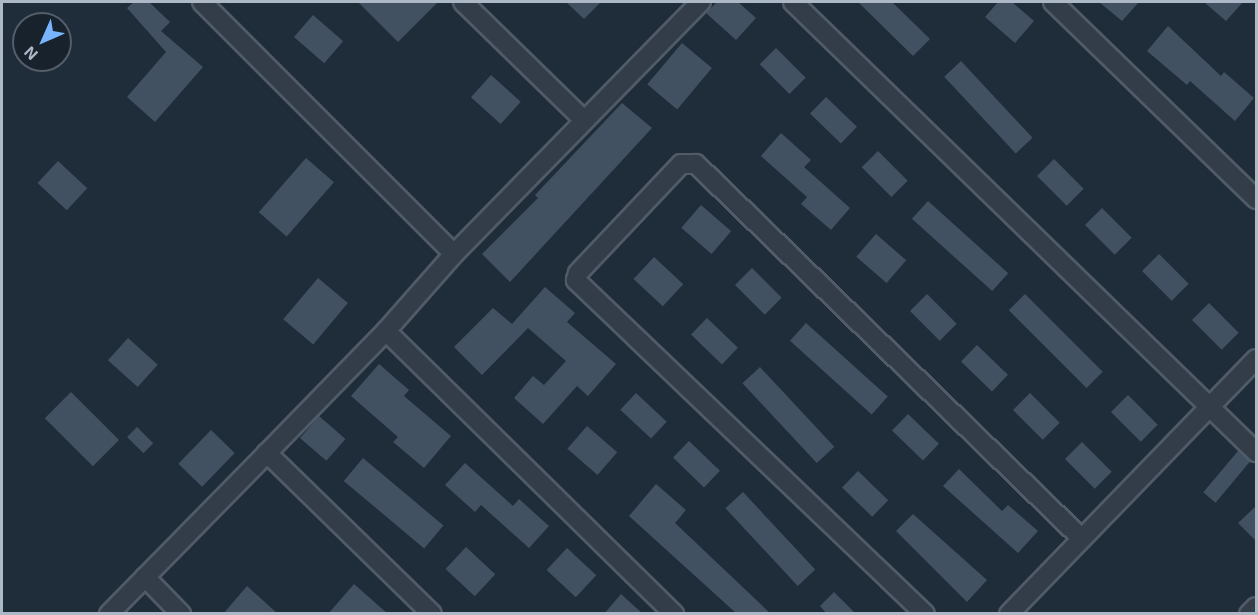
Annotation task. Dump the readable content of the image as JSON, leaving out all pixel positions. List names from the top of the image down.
{
  "north": "bottom left"
}
